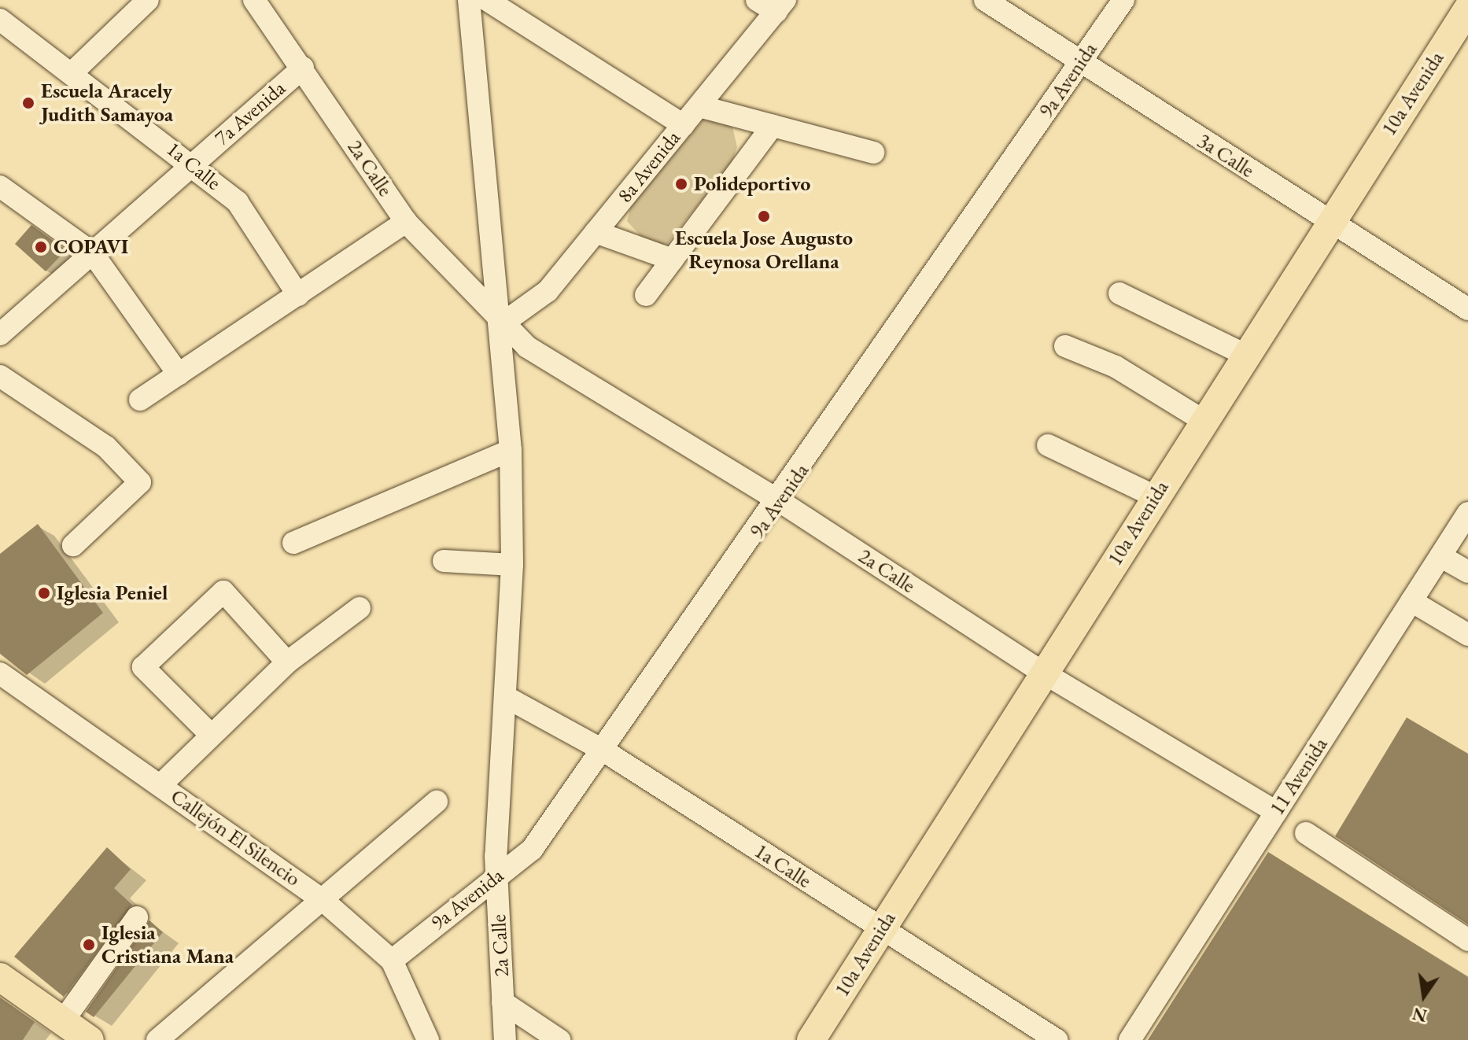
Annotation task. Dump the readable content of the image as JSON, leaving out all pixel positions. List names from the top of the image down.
{
  "streets": {
    "main road": ["10a Avenida"],
    "street": [
      "9a Avenida",
      "7a Avenida",
      "3a Calle",
      "1a Calle",
      "8a Avenida",
      "2a Calle",
      "11 Avenida",
      "Callejón El Silencio"
    ]
  },
  "crossings": [
    ["9a Avenida", "3a Calle"],
    ["9a Avenida", "1a Calle"],
    ["9a Avenida", "2a Calle"],
    ["9a Avenida", "Callejón El Silencio"],
    ["10a Avenida", "3a Calle"],
    ["10a Avenida", "1a Calle"],
    ["10a Avenida", "2a Calle"],
    ["7a Avenida", "1a Calle"],
    ["7a Avenida", "2a Calle"],
    ["1a Calle", "2a Calle"],
    ["8a Avenida", "2a Calle"],
    ["2a Calle", "11 Avenida"]
  ],
  "places": [
    "Escuela Aracely Judith Samayoa",
    "Polideportivo",
    "Escuela Jose Augusto Reynosa Orellana",
    "COPAVI",
    "Iglesia Peniel",
    "Iglesia Cristiana Mana"
  ],
  "north": "bottom"
}
